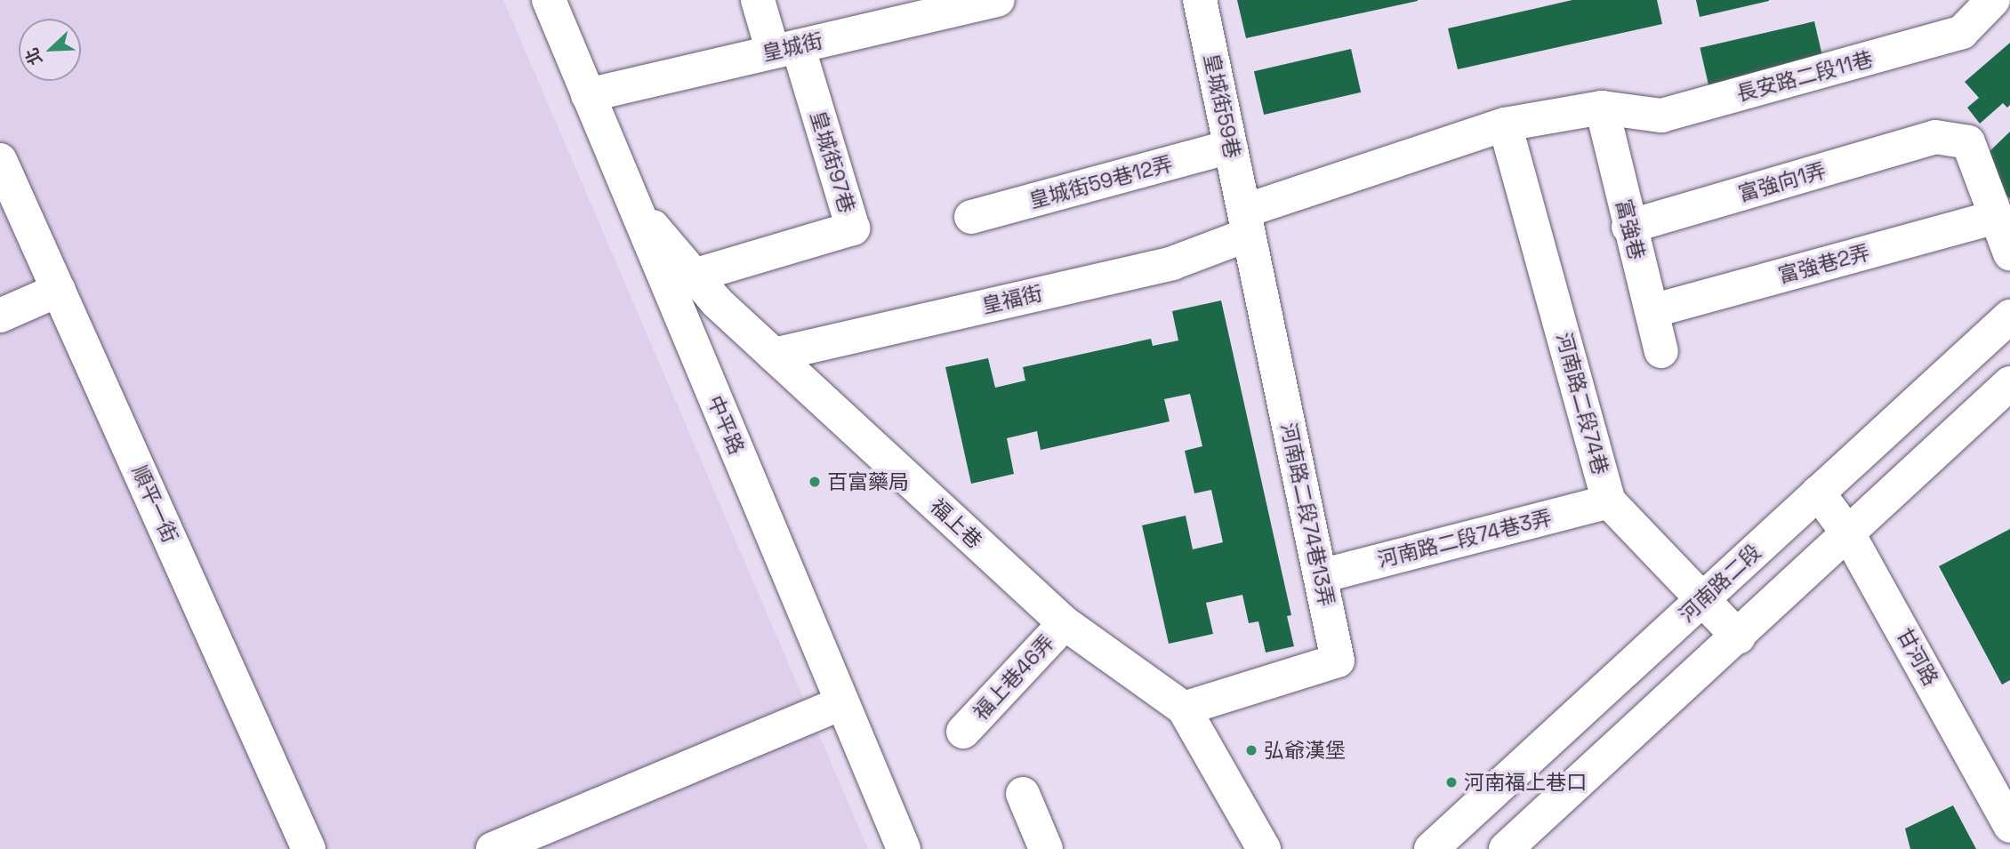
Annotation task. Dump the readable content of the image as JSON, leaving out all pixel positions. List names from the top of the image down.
{
  "streets": {
    "street": [
      "皇城街",
      "長安路二段11巷",
      "皇城街59巷",
      "皇城街97巷",
      "皇城街59巷12弄",
      "富強向1弄",
      "富強巷",
      "富強巷2弄",
      "皇福街",
      "河南路二段74巷",
      "中平路",
      "順平一街",
      "河南路二段74巷13弄",
      "福上巷",
      "河南路二段74巷3弄",
      "河南路二段",
      "甘河路",
      "福上巷46弄"
    ]
  },
  "crossings": [
    ["皇城街", "皇城街97巷"],
    ["皇城街", "中平路"],
    ["長安路二段11巷", "富強巷"],
    ["長安路二段11巷", "皇福街"],
    ["長安路二段11巷", "河南路二段74巷"],
    ["皇城街59巷", "皇城街59巷12弄"],
    ["皇城街59巷", "皇福街"],
    ["皇城街59巷", "河南路二段74巷13弄"],
    ["皇城街97巷", "福上巷"],
    ["富強向1弄", "富強巷"],
    ["富強向1弄", "富強巷2弄"],
    ["富強巷", "富強巷2弄"],
    ["皇福街", "河南路二段74巷"],
    ["皇福街", "河南路二段74巷13弄"],
    ["皇福街", "福上巷"],
    ["河南路二段74巷", "河南路二段74巷3弄"],
    ["河南路二段74巷", "河南路二段"],
    ["中平路", "福上巷"],
    ["河南路二段74巷13弄", "福上巷"],
    ["河南路二段74巷13弄", "河南路二段74巷3弄"],
    ["福上巷", "福上巷46弄"],
    ["河南路二段", "甘河路"]
  ],
  "places": ["百富藥局", "弘爺漢堡", "河南福上巷口"],
  "north": "bottom left"
}
